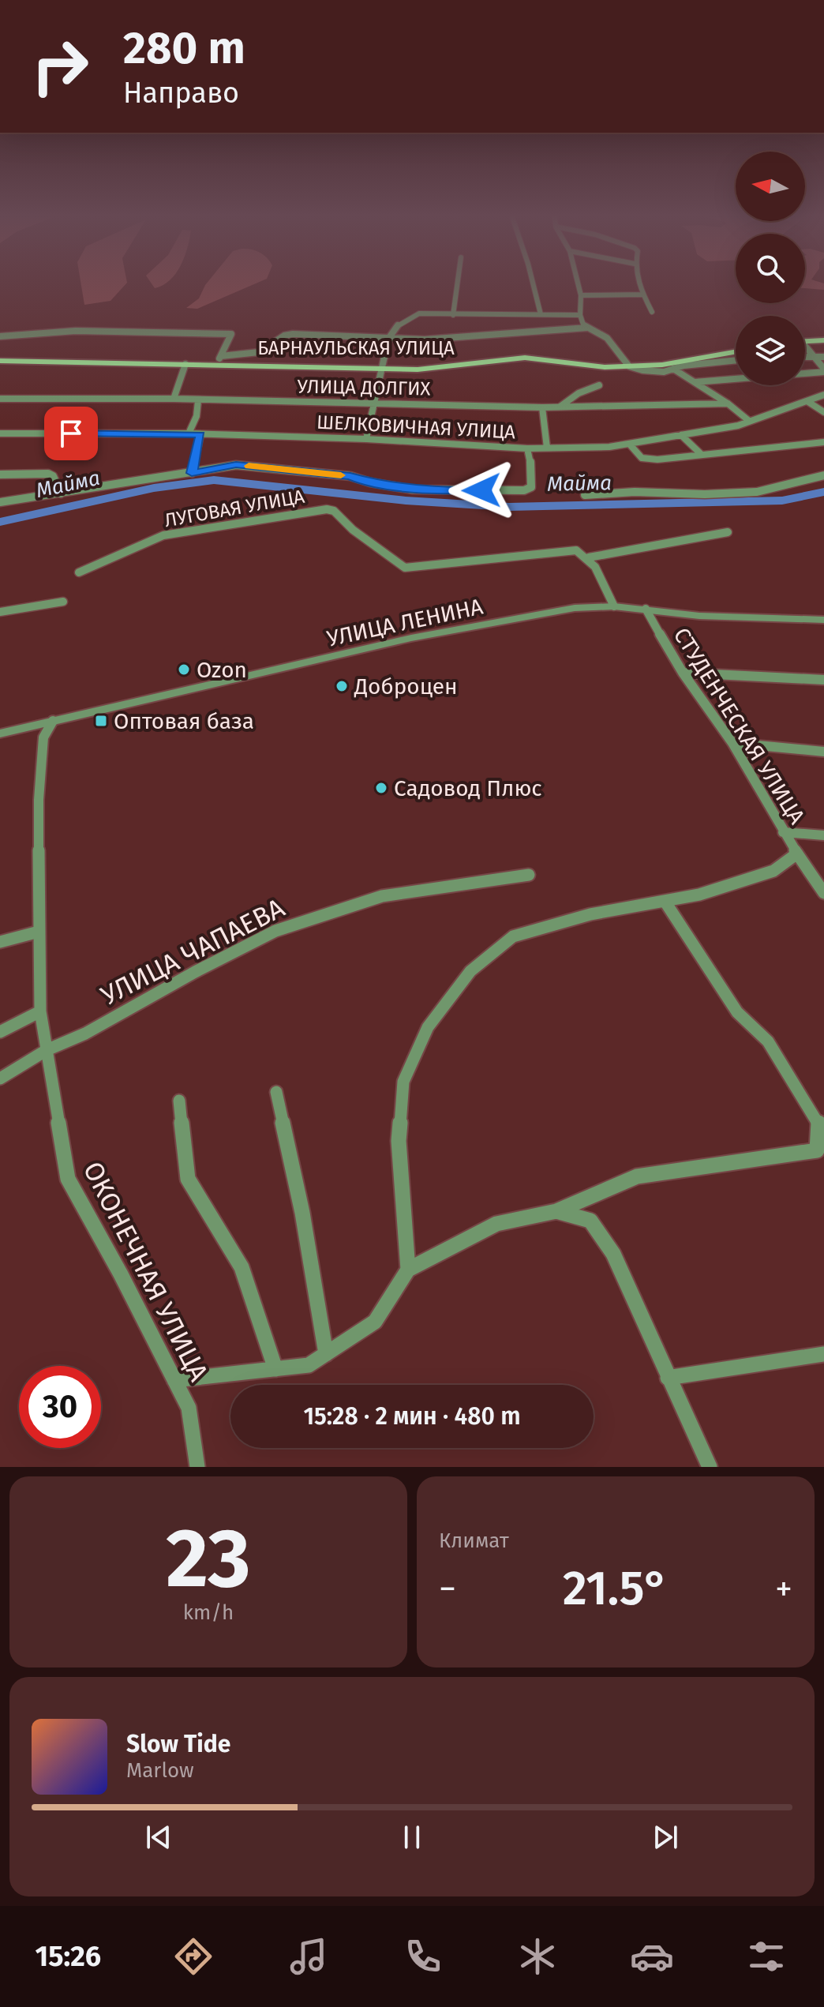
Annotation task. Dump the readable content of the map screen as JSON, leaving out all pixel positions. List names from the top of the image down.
{
  "streets": {
    "main road": ["БАРНАУЛЬСКАЯ УЛИЦА"],
    "street": [
      "УЛИЦА ДОЛГИХ",
      "ШЕЛКОВИЧНАЯ УЛИЦА",
      "ЛУГОВАЯ УЛИЦА",
      "УЛИЦА ЛЕНИНА",
      "СТУДЕНЧЕСКАЯ УЛИЦА",
      "УЛИЦА ЧАПАЕВА",
      "ОКОНЕЧНАЯ УЛИЦА"
    ]
  },
  "crossings": [
    ["УЛИЦА ЛЕНИНА", "СТУДЕНЧЕСКАЯ УЛИЦА"],
    ["УЛИЦА ЛЕНИНА", "ОКОНЕЧНАЯ УЛИЦА"],
    ["УЛИЦА ЧАПАЕВА", "ОКОНЕЧНАЯ УЛИЦА"]
  ],
  "water": ["Майма"],
  "places": {
    "other": ["Ozon", "Доброцен", "Садовод Плюс"],
    "transit": ["Оптовая база"]
  },
  "north": "left",
  "page": {
    "turn": ["280 m", "Направо"],
    "limit": "30",
    "trip": "15:28 · 2 мин · 480 m",
    "tile": [
      ["23", "km/h"],
      "Климат"
    ],
    "heat": ["−", "21.5°", "+"],
    "song": ["Slow Tide", "Marlow"],
    "tabs": "15:26"
  }
}
